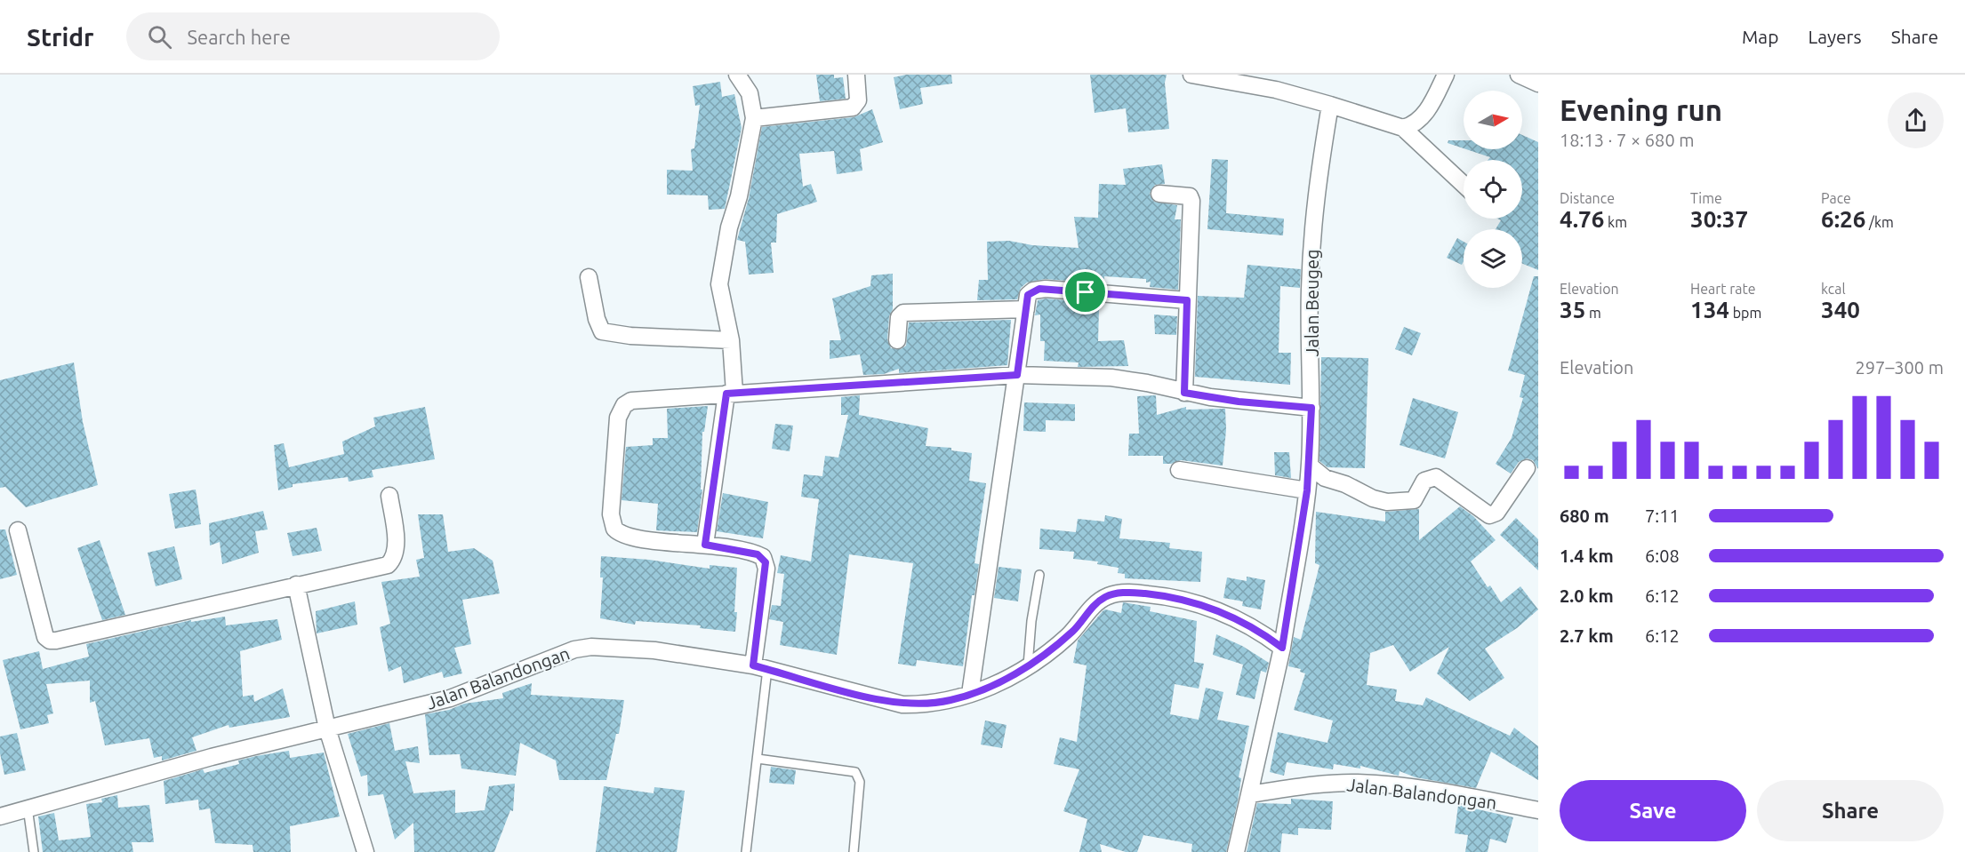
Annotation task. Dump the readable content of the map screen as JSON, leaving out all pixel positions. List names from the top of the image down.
{
  "streets": {
    "street": ["Jalan Beugeg", "Jalan Balandongan"]
  },
  "crossings": [
    ["Jalan Beugeg", "Jalan Balandongan"]
  ],
  "north": "right",
  "page": {
    "header": "Stridr",
    "search": "Search here",
    "nav": ["Map", "Layers", "Share"],
    "heading": ["Evening run", "18:13 · 7 × 680 m"],
    "stats": [
      ["Distance", "4.76 km"],
      ["Time", "30:37"],
      ["Pace", "6:26 /km"],
      ["Elevation", "35 m"],
      ["Heart rate", "134 bpm"],
      ["kcal", "340"]
    ],
    "chart": ["Elevation", "297–300 m"],
    "list": [
      {
        "name": "680 m",
        "note": "7:11"
      },
      {
        "name": "1.4 km",
        "note": "6:08"
      },
      {
        "name": "2.0 km",
        "note": "6:12"
      },
      {
        "name": "2.7 km",
        "note": "6:12"
      }
    ],
    "buttons": ["Save", "Share"]
  }
}
